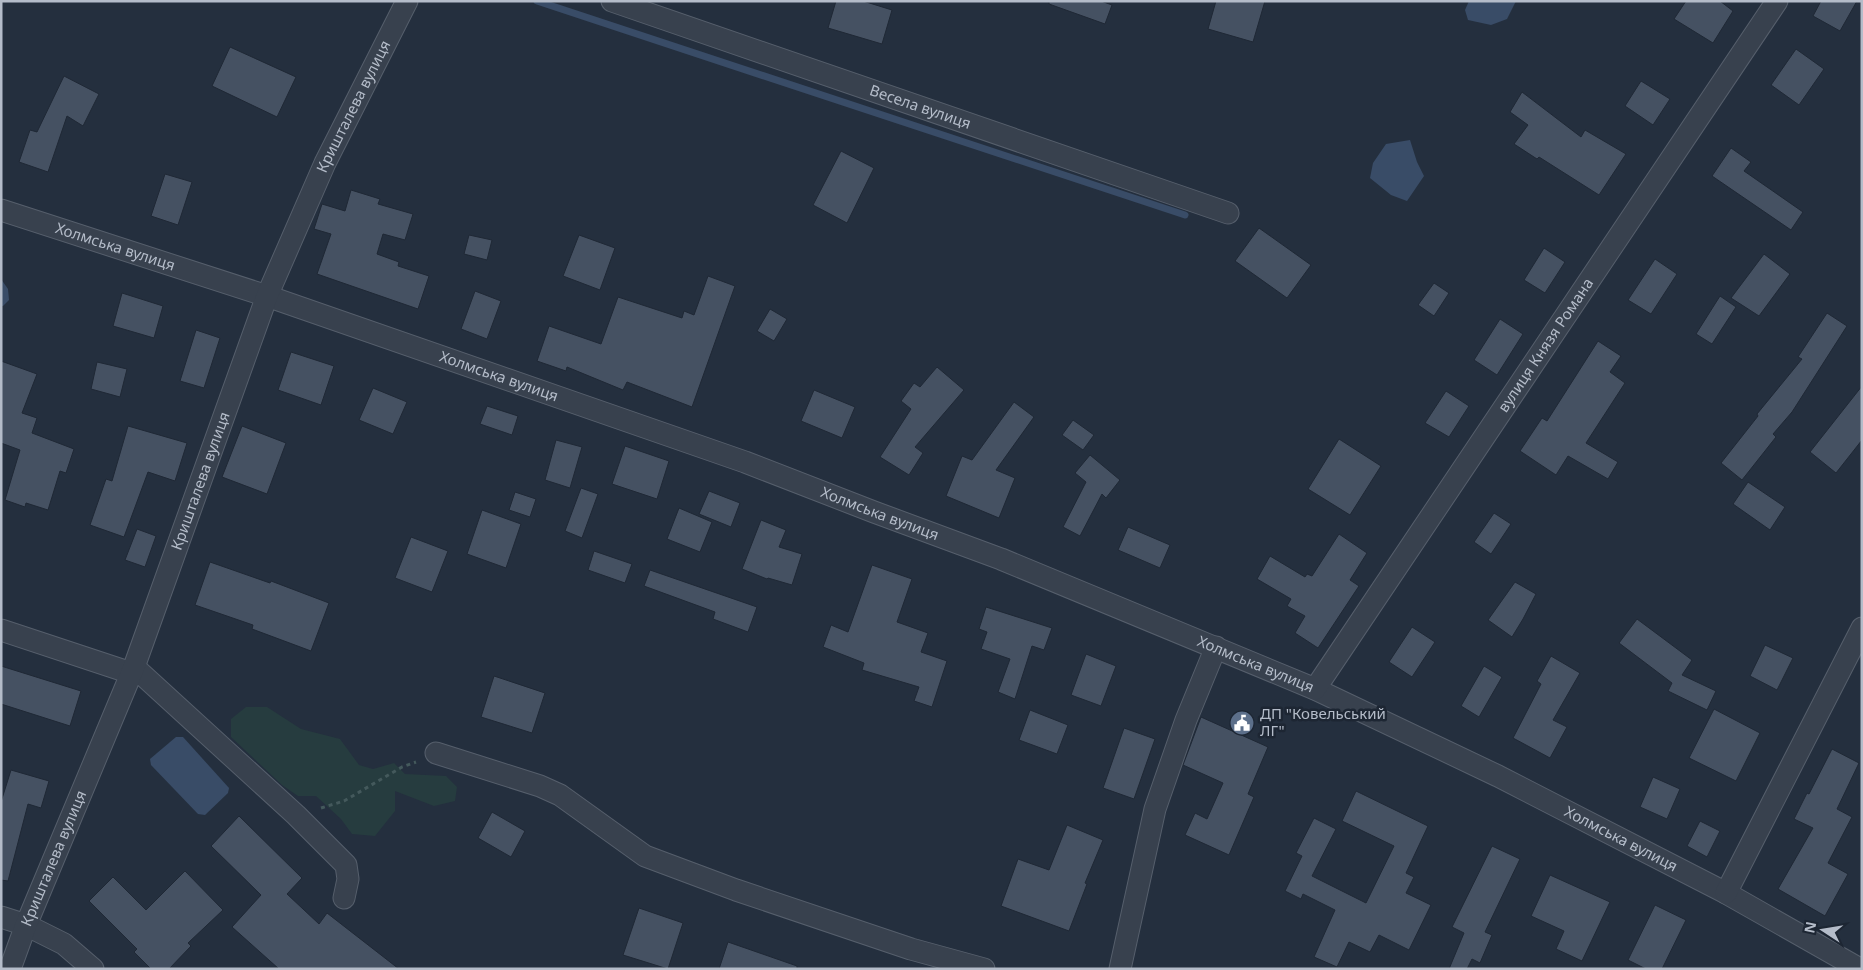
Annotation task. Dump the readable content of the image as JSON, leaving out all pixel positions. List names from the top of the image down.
{
  "streets": {
    "street": [
      "Кришталева вулиця",
      "Весела вулиця",
      "Холмська вулиця",
      "вулиця Князя Романа"
    ]
  },
  "crossings": [
    ["Кришталева вулиця", "Холмська вулиця"],
    ["Холмська вулиця", "вулиця Князя Романа"]
  ],
  "places": {
    "public building": ["ДП \"Ковельський ЛГ\""]
  },
  "north": "left"
}
